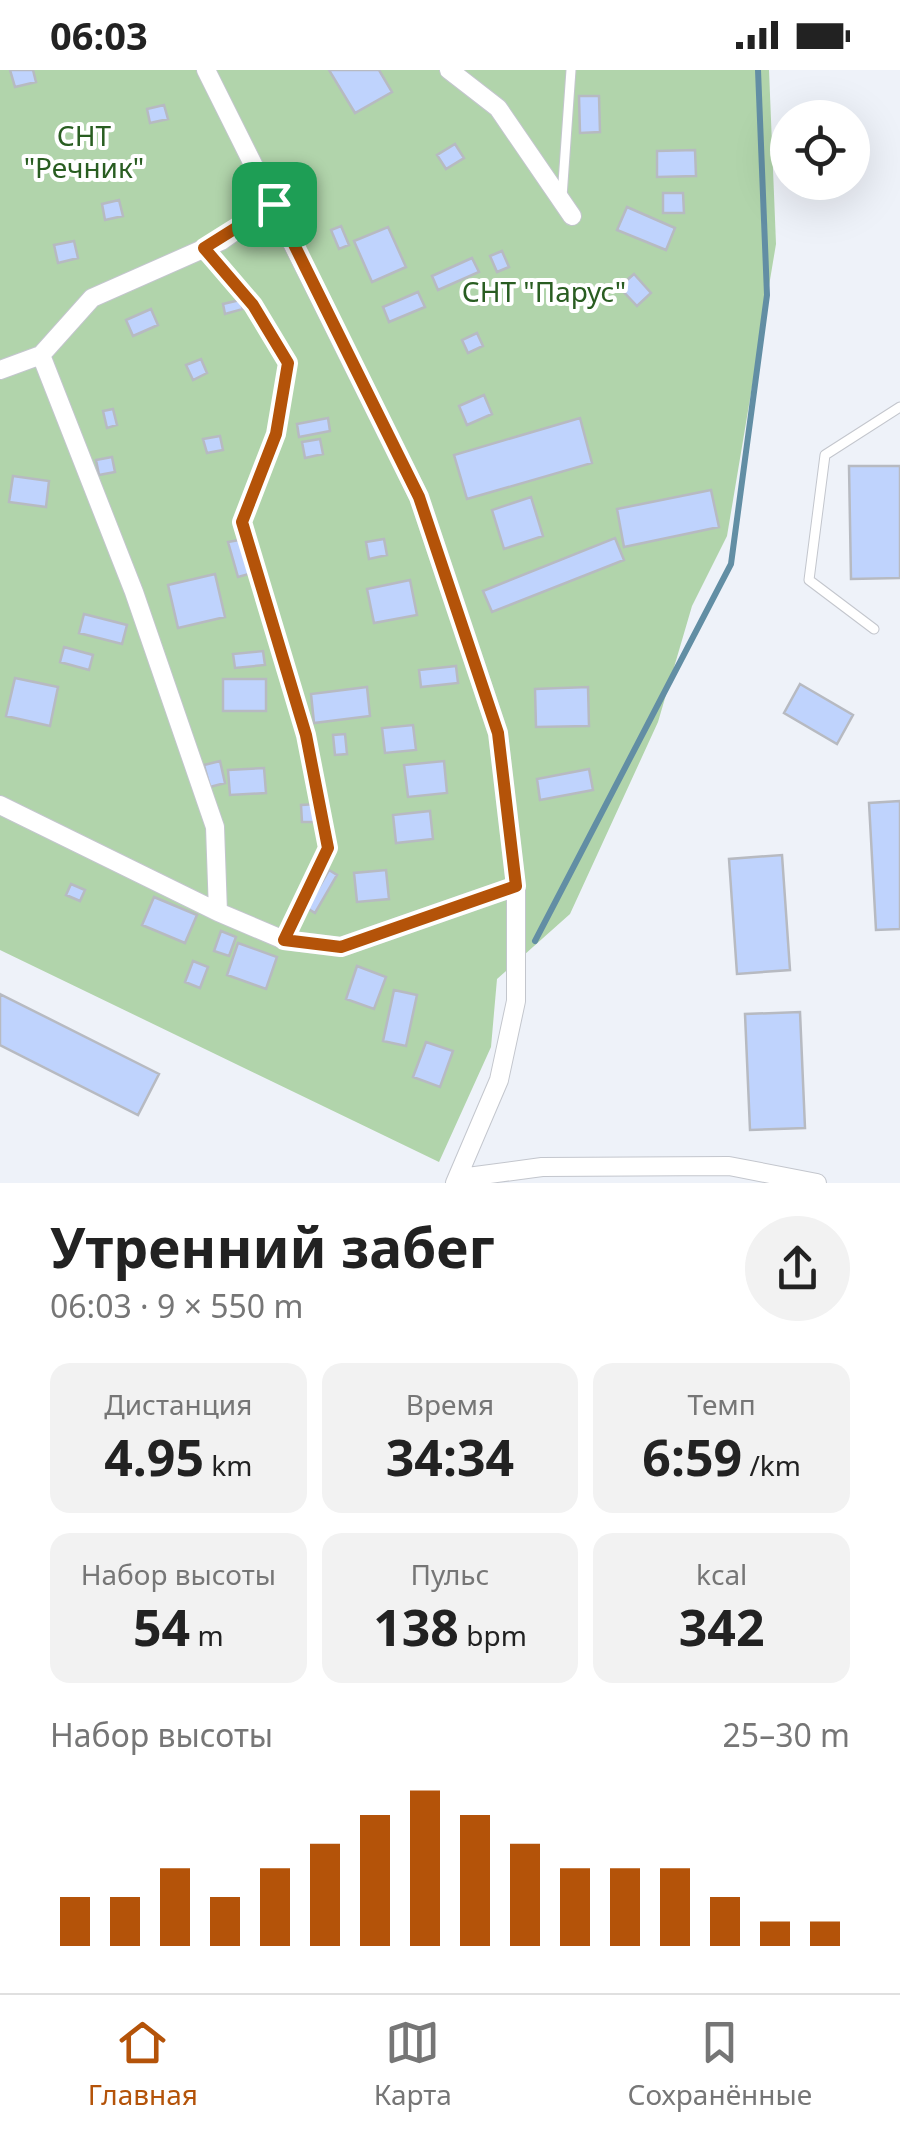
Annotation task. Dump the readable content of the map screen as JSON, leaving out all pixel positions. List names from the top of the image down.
{
  "parks": ["СНТ \"Речник\"", "СНТ \"Парус\""],
  "page": {
    "status": "06:03",
    "heading": ["Утренний забег", "06:03 · 9 × 550 m"],
    "stats": [
      ["Дистанция", "4.95 km"],
      ["Время", "34:34"],
      ["Темп", "6:59 /km"],
      ["Набор высоты", "54 m"],
      ["Пульс", "138 bpm"],
      ["kcal", "342"]
    ],
    "chart": ["Набор высоты", "25–30 m"],
    "tabs": ["Главная", "Карта", "Сохранённые"]
  }
}
